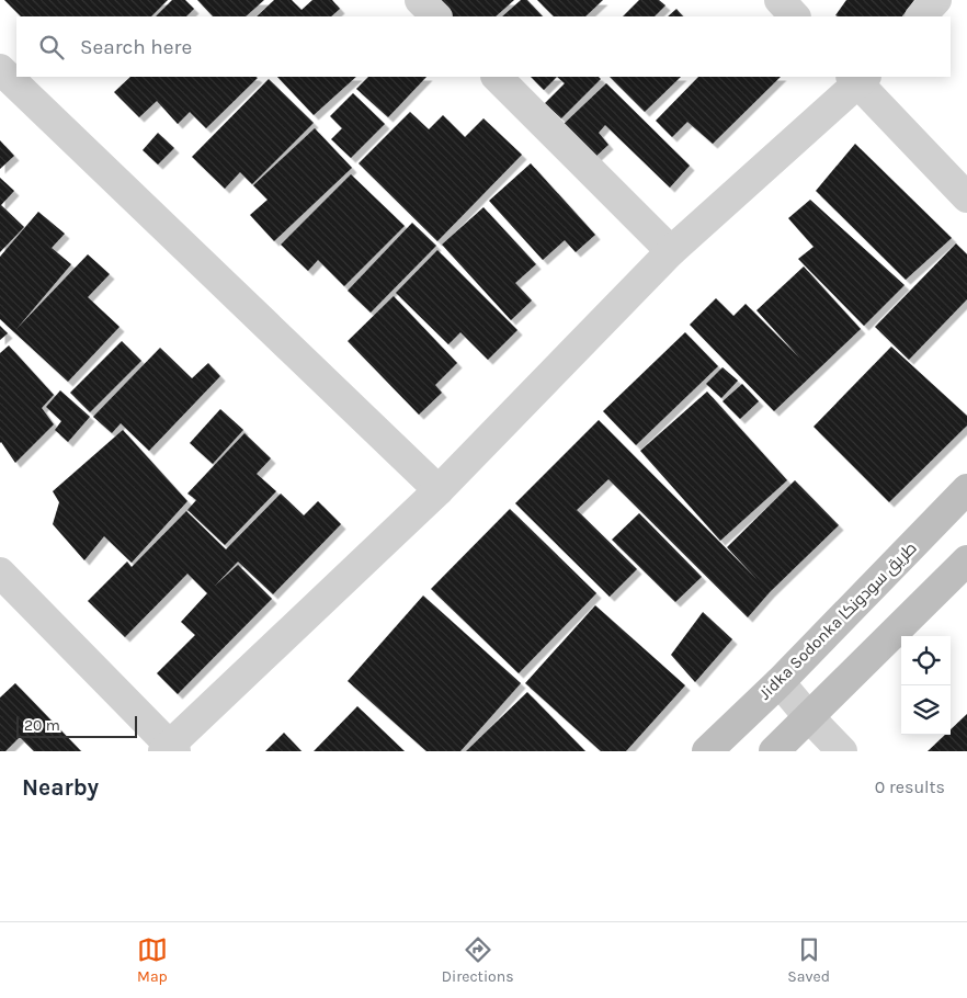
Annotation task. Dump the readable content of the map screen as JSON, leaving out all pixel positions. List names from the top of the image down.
{
  "streets": {
    "main road": ["Jidka Sodonka طريق سودونكا"]
  },
  "scale_bar": "20 m",
  "page": {
    "search": "Search here",
    "scale": "20 m",
    "heading": ["Nearby", "0 results"],
    "nav": ["Map", "Directions", "Saved"]
  }
}
